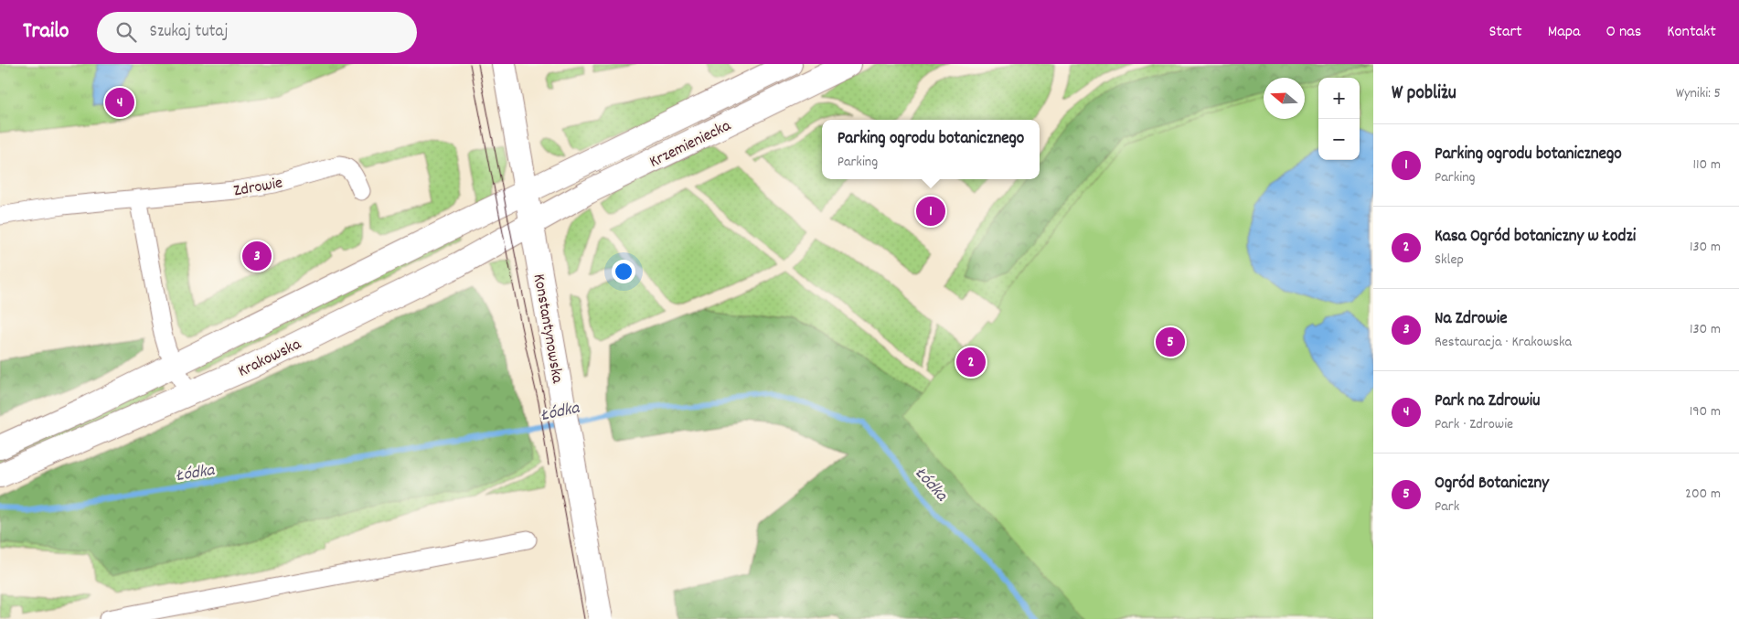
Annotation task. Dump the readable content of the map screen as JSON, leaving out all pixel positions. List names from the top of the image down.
{
  "streets": {
    "main road": ["Krzemieniecka", "Konstantynowska", "Krakowska"],
    "street": ["Zdrowie"]
  },
  "crossings": [
    ["Krzemieniecka", "Konstantynowska"],
    ["Krzemieniecka", "Krakowska"],
    ["Konstantynowska", "Krakowska"]
  ],
  "water": ["Łódka"],
  "north": "left",
  "page": {
    "header": "Trailo",
    "search": "Szukaj tutaj",
    "nav": [
      "Start",
      "Mapa",
      "O nas",
      "Kontakt"
    ],
    "heading": ["W pobliżu", "Wyniki: 5"],
    "map_buttons": ["+", "−"],
    "pins": [
      "4",
      "1",
      "3",
      "5",
      "2"
    ],
    "popup": ["Parking ogrodu botanicznego", "Parking"],
    "list": [
      {
        "mark": "1",
        "name": "Parking ogrodu botanicznego",
        "note": "Parking",
        "value": "110 m"
      },
      {
        "mark": "2",
        "name": "Kasa Ogród botaniczny w Łodzi",
        "note": "Sklep",
        "value": "130 m"
      },
      {
        "mark": "3",
        "name": "Na Zdrowie",
        "note": "Restauracja · Krakowska",
        "value": "130 m"
      },
      {
        "mark": "4",
        "name": "Park na Zdrowiu",
        "note": "Park · Zdrowie",
        "value": "190 m"
      },
      {
        "mark": "5",
        "name": "Ogród Botaniczny",
        "note": "Park",
        "value": "200 m"
      }
    ]
  }
}
